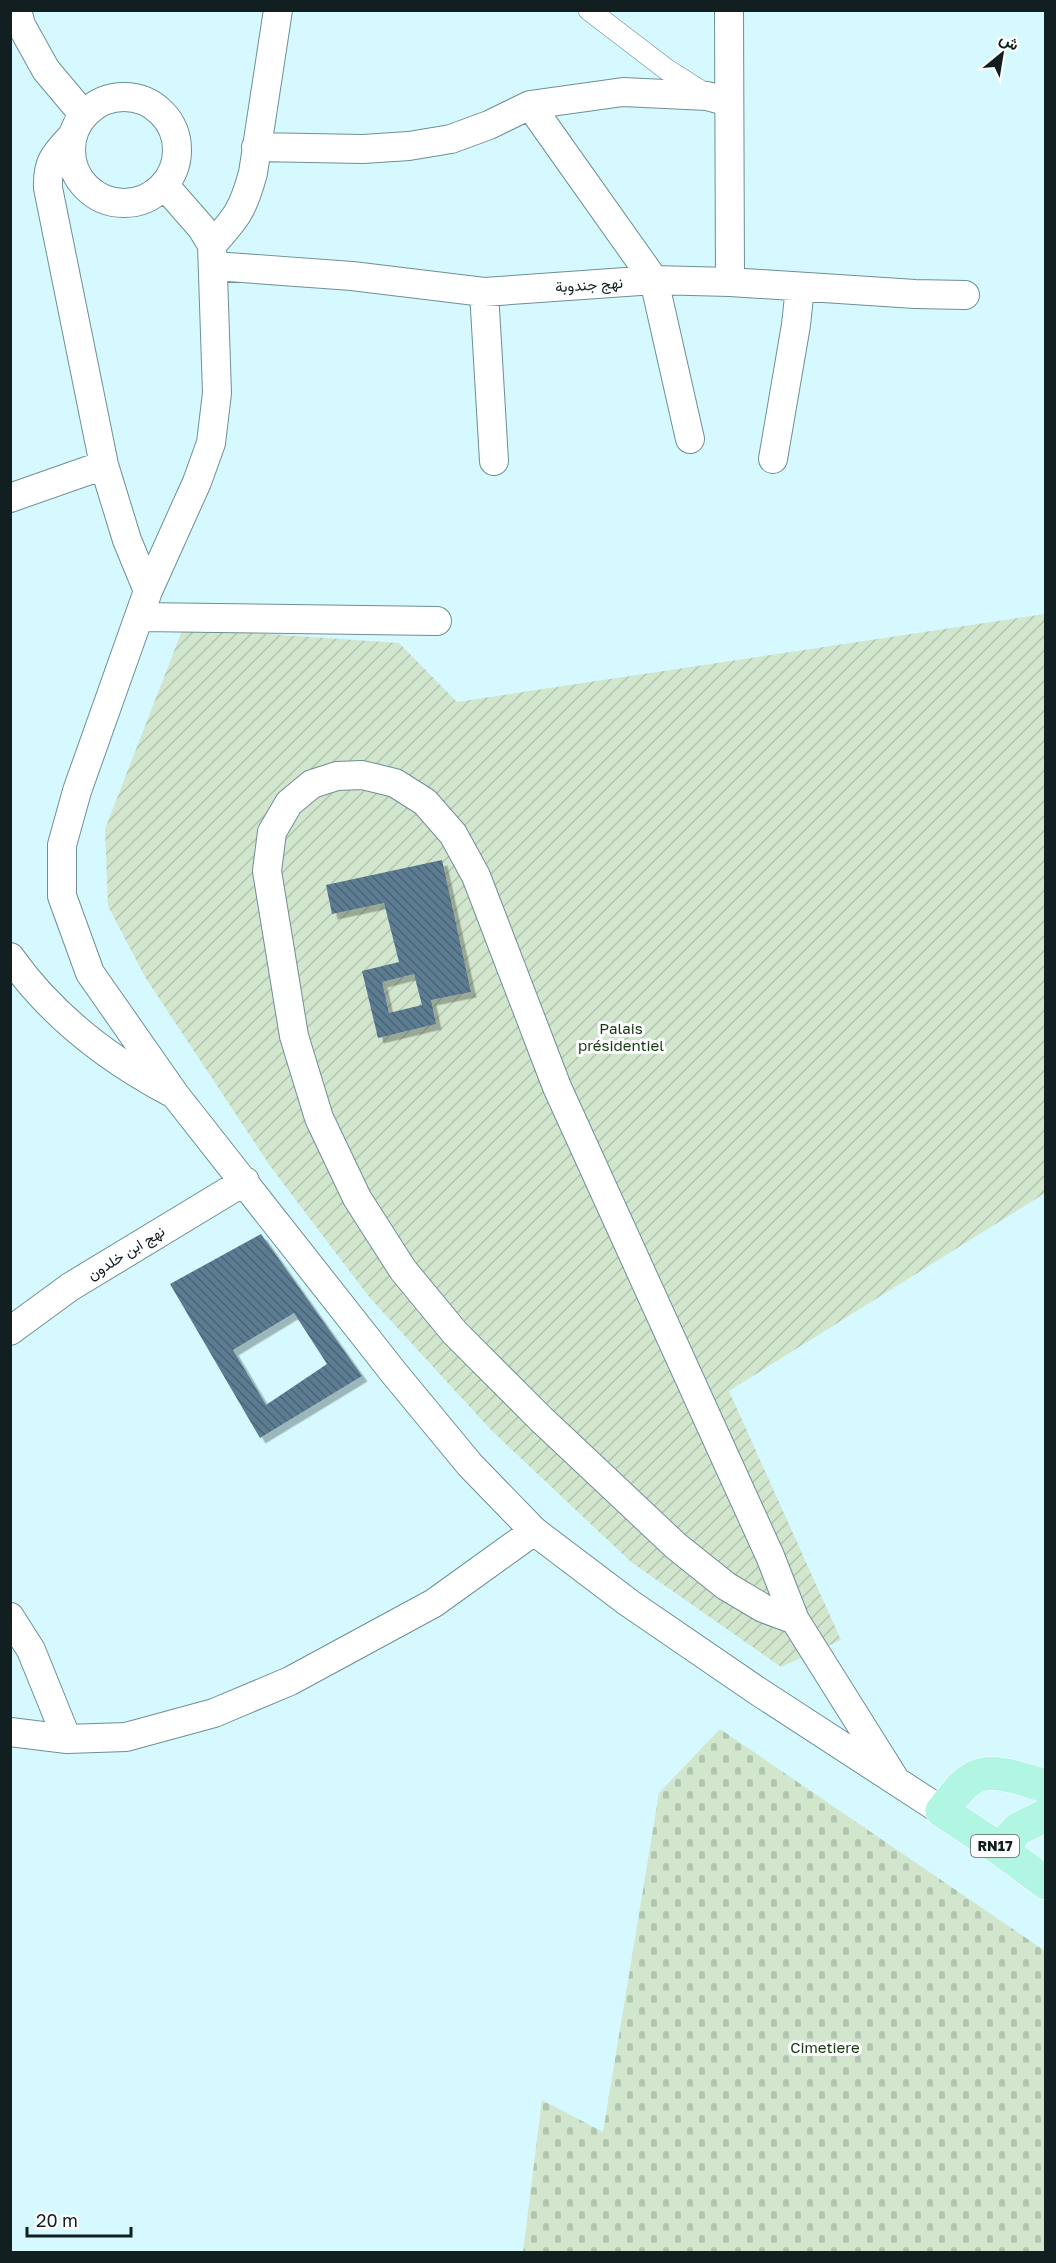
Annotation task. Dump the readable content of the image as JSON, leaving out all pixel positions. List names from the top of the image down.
{
  "streets": {
    "main road": ["RN17"],
    "street": ["نهج جندوبة", "نهج ابن خلدون"]
  },
  "parks": ["Palais présidentiel", "Cimetiere"],
  "scale_bar": "20 m",
  "north": "top right"
}
